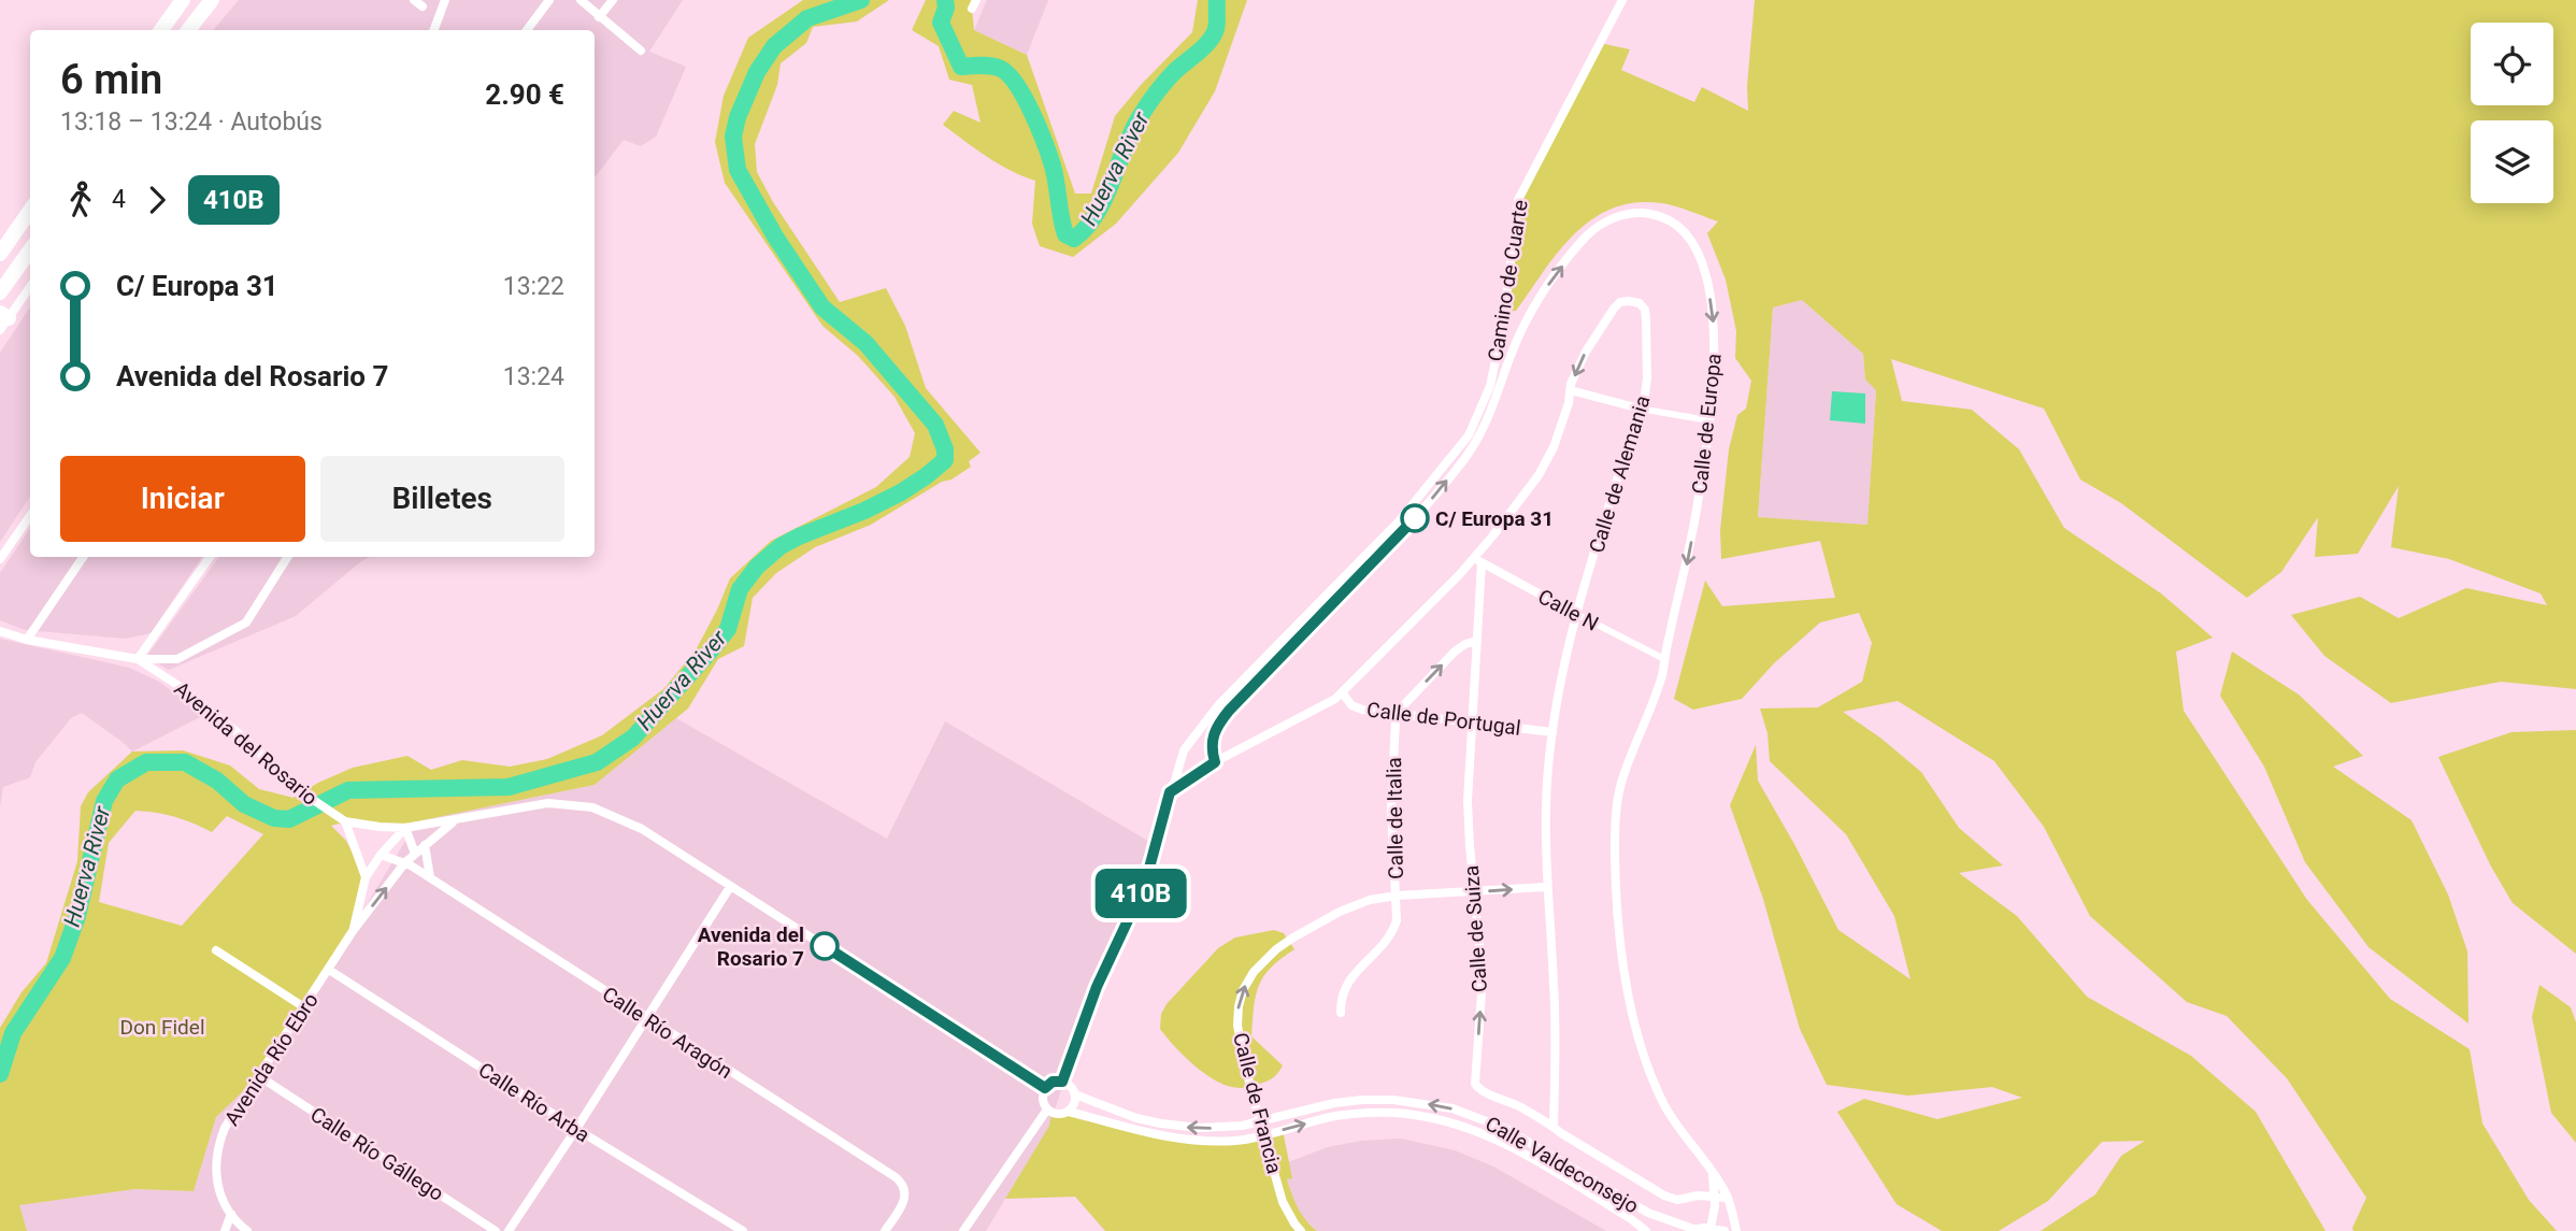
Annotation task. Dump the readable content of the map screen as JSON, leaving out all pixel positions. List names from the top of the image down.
{
  "streets": {
    "street": [
      "Camino de Cuarte",
      "Calle de Europa",
      "Calle de Alemania",
      "Calle N",
      "Calle de Portugal",
      "Avenida del Rosario",
      "Calle de Italia",
      "Calle de Suiza",
      "Calle Río Aragón",
      "Avenida Río Ebro",
      "Calle Río Arba",
      "Calle de Francia",
      "Calle Río Gállego",
      "Calle Valdeconsejo"
    ]
  },
  "crossings": [
    ["Camino de Cuarte", "Calle de Alemania"],
    ["Camino de Cuarte", "Avenida del Rosario"],
    ["Camino de Cuarte", "Calle Valdeconsejo"],
    ["Calle de Europa", "Calle de Alemania"],
    ["Calle de Europa", "Calle N"],
    ["Calle de Europa", "Calle de Suiza"],
    ["Calle de Alemania", "Calle N"],
    ["Calle de Alemania", "Calle de Portugal"],
    ["Calle de Alemania", "Calle de Suiza"],
    ["Calle de Alemania", "Calle de Francia"],
    ["Calle N", "Calle de Suiza"],
    ["Calle de Portugal", "Calle de Italia"],
    ["Calle de Portugal", "Calle de Suiza"],
    ["Avenida del Rosario", "Avenida Río Ebro"],
    ["Avenida del Rosario", "Calle Valdeconsejo"],
    ["Calle de Italia", "Calle de Francia"],
    ["Calle de Suiza", "Calle de Francia"],
    ["Calle Río Aragón", "Avenida Río Ebro"],
    ["Avenida Río Ebro", "Calle Río Arba"],
    ["Avenida Río Ebro", "Calle Río Gállego"]
  ],
  "water": ["Huerva River"],
  "parks": ["Don Fidel"],
  "places": ["C/ Europa 31", "Avenida del Rosario 7"],
  "lines": ["bus line 410B"],
  "page": {
    "on_map": "410B",
    "heading": ["6 min", "13:18 – 13:24 · Autobús", "2.90 €"],
    "legs": ["4", "410B"],
    "list": [
      {
        "name": "C/ Europa 31",
        "value": "13:22"
      },
      {
        "name": "Avenida del Rosario 7",
        "value": "13:24"
      }
    ],
    "buttons": ["Iniciar", "Billetes"]
  }
}
